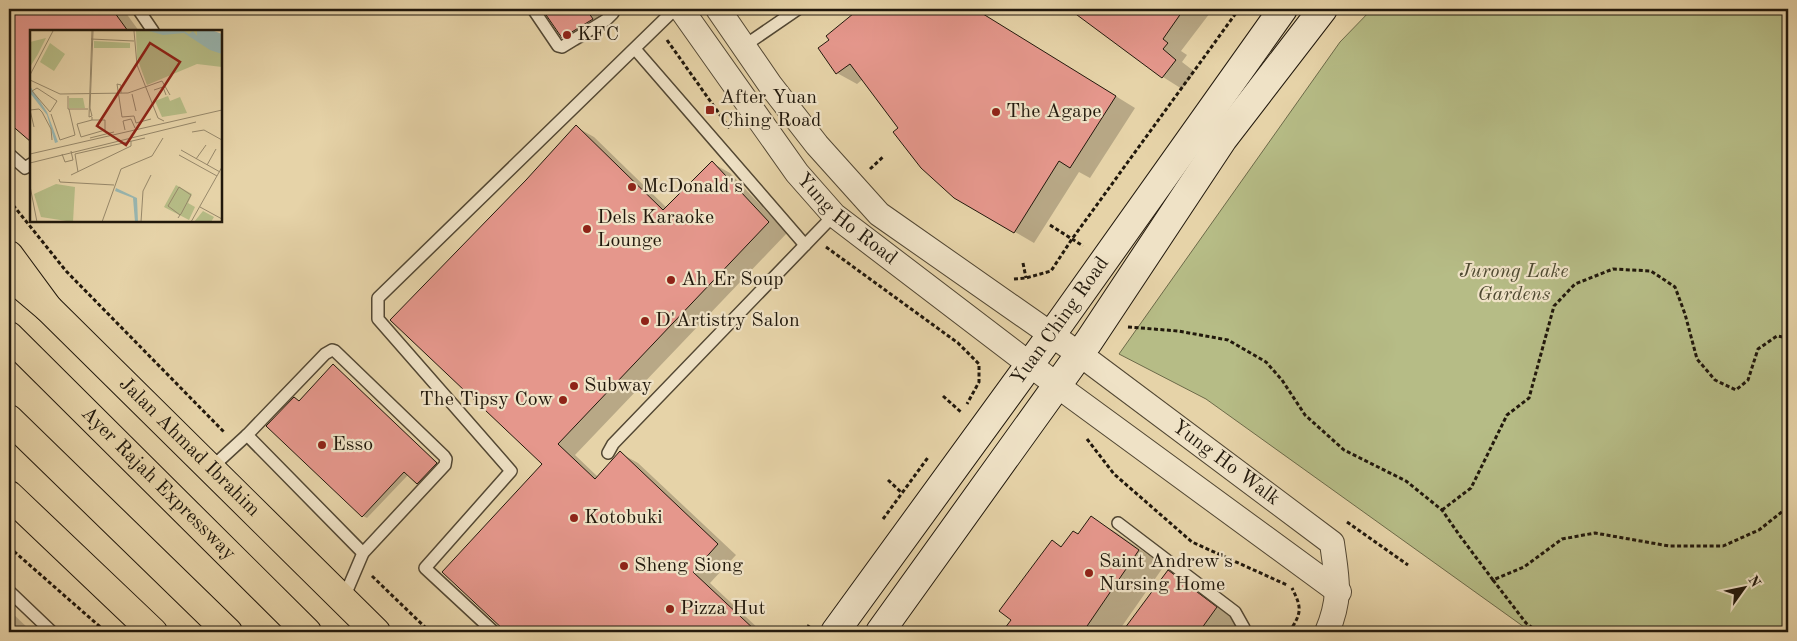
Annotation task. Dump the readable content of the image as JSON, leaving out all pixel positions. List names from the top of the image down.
{
  "streets": {
    "main road": ["Jalan Ahmad Ibrahim", "Ayer Rajah Expressway"],
    "street": ["Yung Ho Road", "Yuan Ching Road", "Yung Ho Walk"]
  },
  "crossings": [
    ["Yung Ho Road", "Yuan Ching Road"],
    ["Yung Ho Road", "Yung Ho Walk"],
    ["Yuan Ching Road", "Yung Ho Walk"]
  ],
  "parks": ["Jurong Lake Gardens"],
  "places": {
    "other": [
      "KFC",
      "The Agape",
      "McDonald's",
      "Dels Karaoke Lounge",
      "Ah Er Soup",
      "D'Artistry Salon",
      "Subway",
      "The Tipsy Cow",
      "Esso",
      "Kotobuki",
      "Sheng Siong",
      "Saint Andrew's Nursing Home",
      "Pizza Hut"
    ],
    "transit": ["After Yuan Ching Road"]
  },
  "north": "top right"
}
